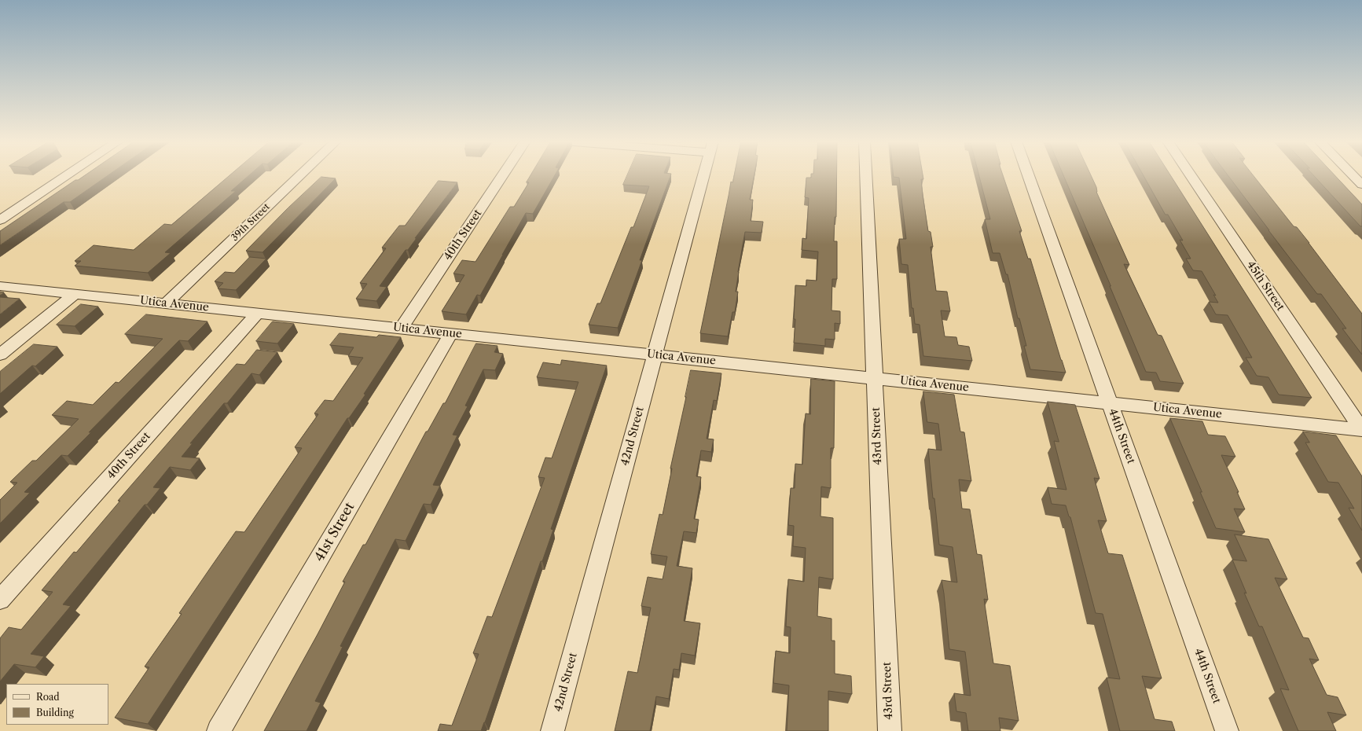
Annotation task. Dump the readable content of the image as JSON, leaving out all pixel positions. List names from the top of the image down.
{
  "streets": {
    "street": [
      "39th Street",
      "40th Street",
      "45th Street",
      "Utica Avenue",
      "42nd Street",
      "43rd Street",
      "44th Street",
      "41st Street"
    ]
  },
  "crossings": [
    ["39th Street", "Utica Avenue"],
    ["40th Street", "Utica Avenue"],
    ["45th Street", "Utica Avenue"],
    ["Utica Avenue", "42nd Street"],
    ["Utica Avenue", "43rd Street"],
    ["Utica Avenue", "44th Street"],
    ["Utica Avenue", "41st Street"]
  ],
  "legend": ["Road", "Building"]
}
